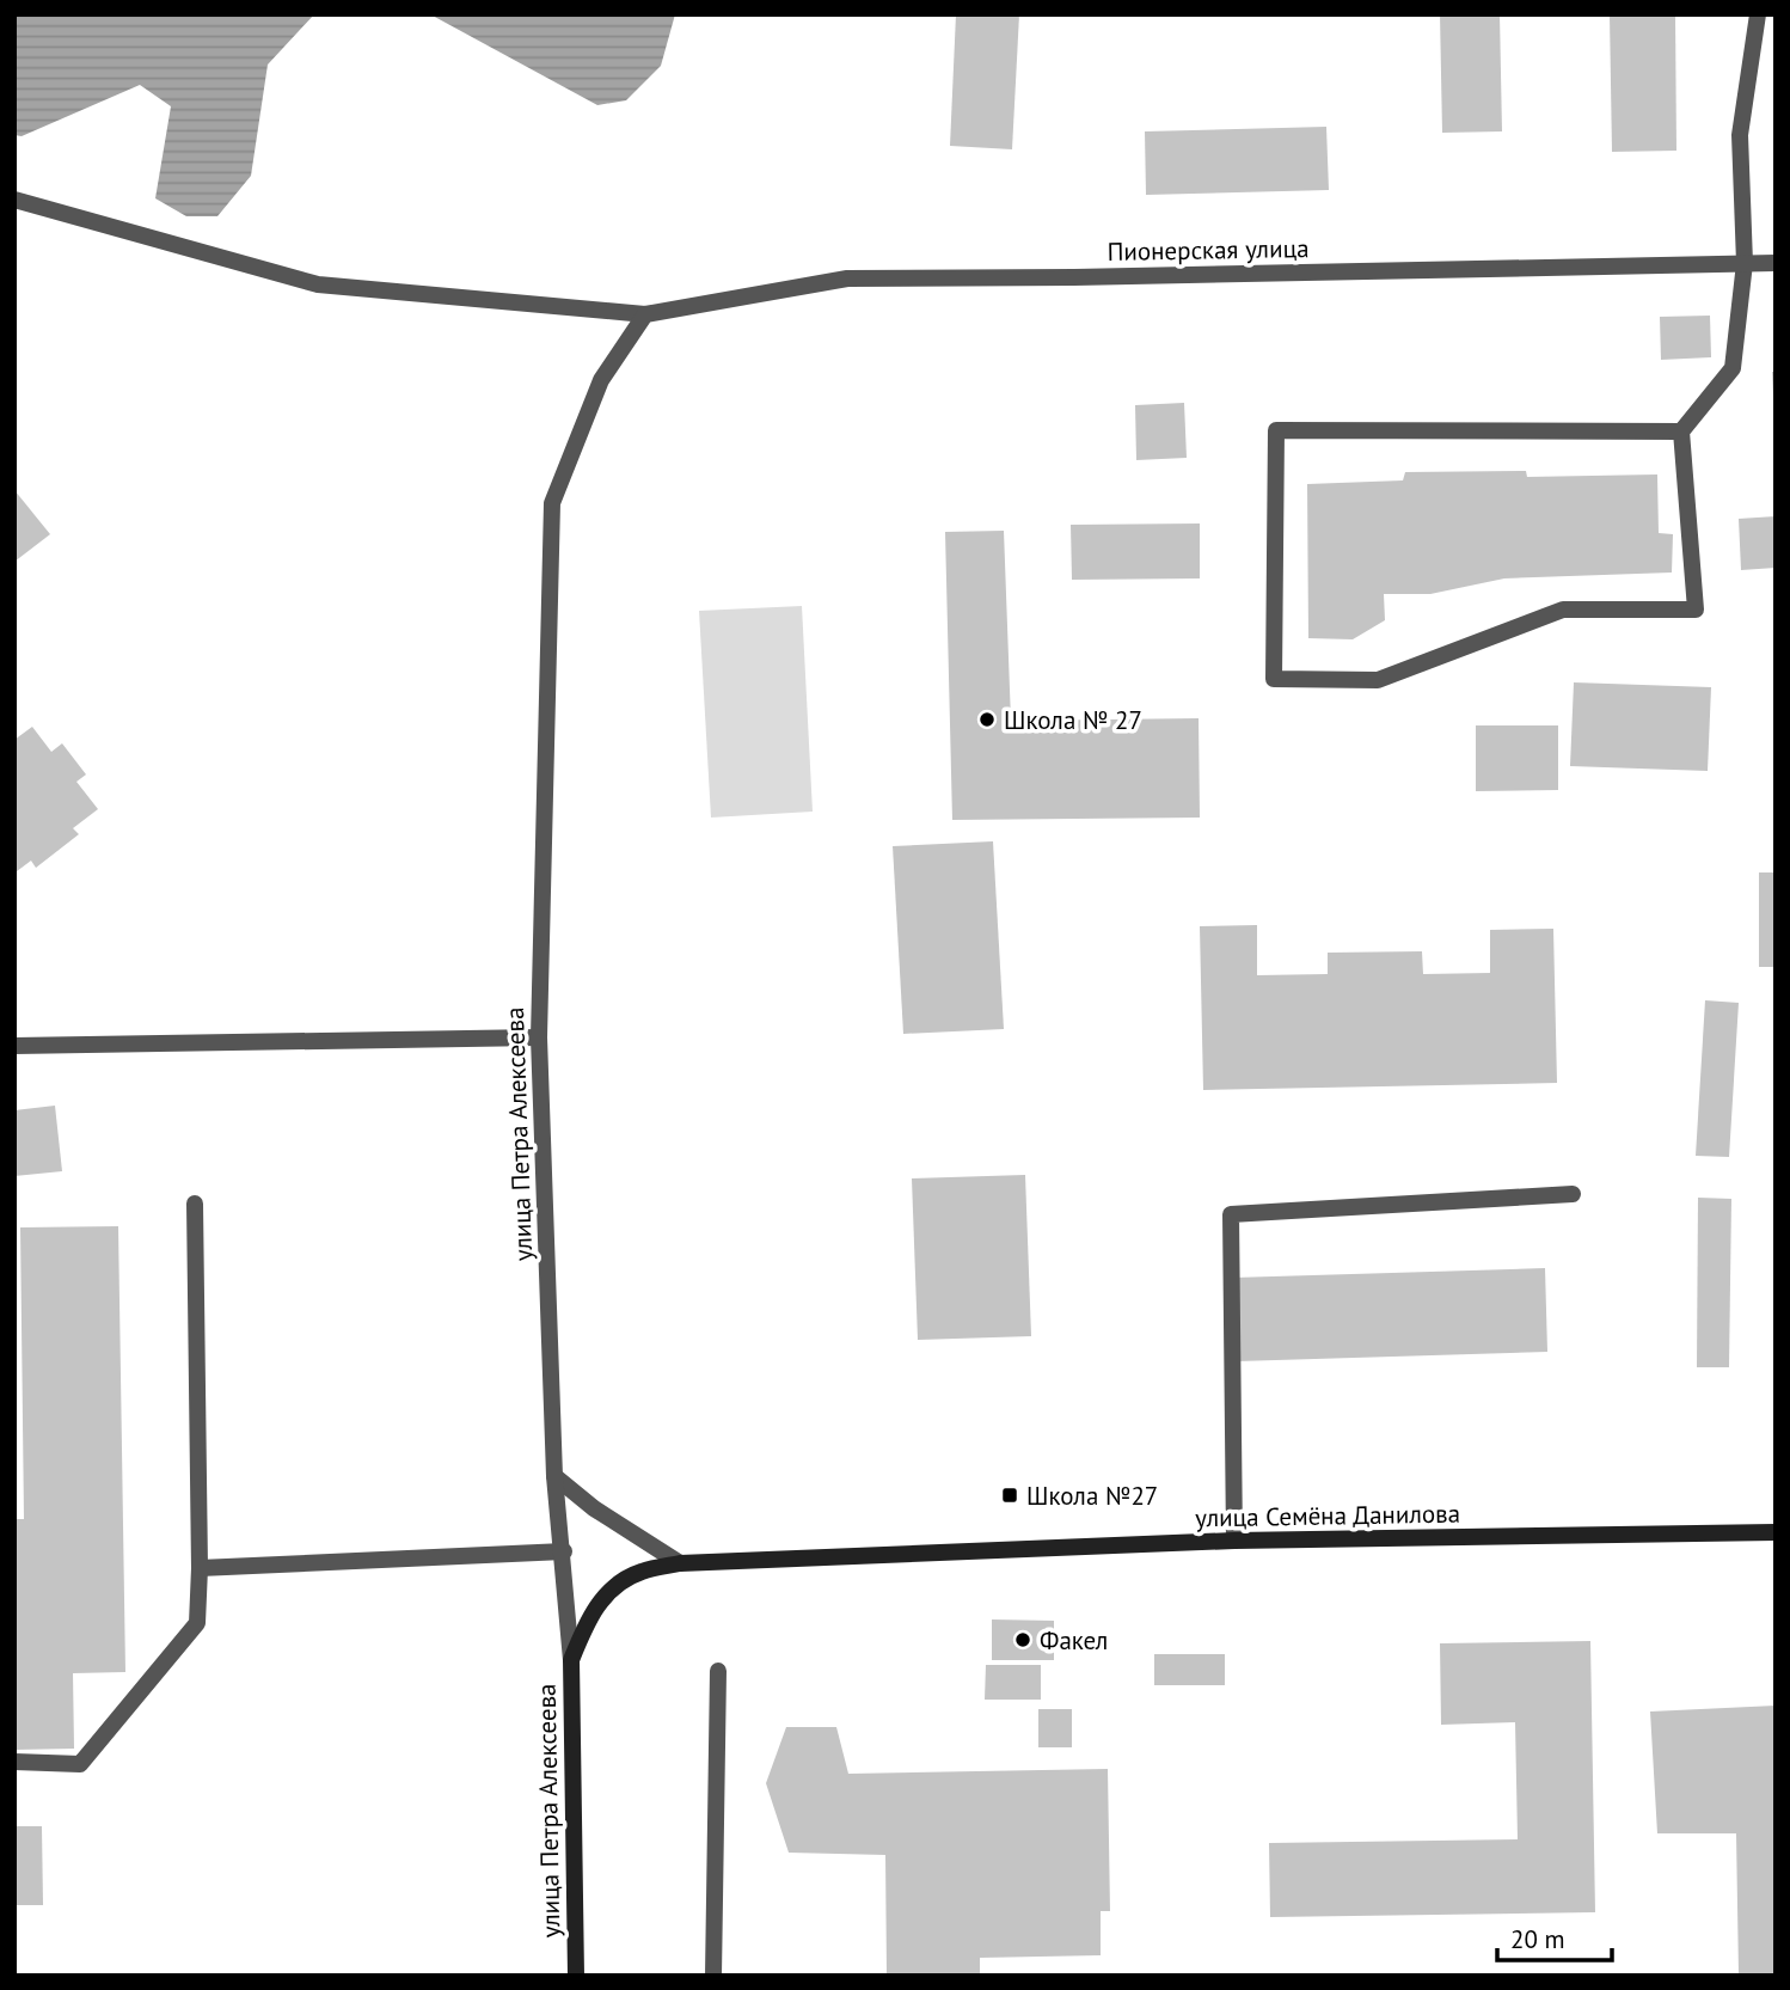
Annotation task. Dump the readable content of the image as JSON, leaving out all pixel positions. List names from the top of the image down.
{
  "streets": {
    "street": ["Пионерская улица", "улица Петра Алексеева", "улица Семёна Данилова"]
  },
  "crossings": [
    ["Пионерская улица", "улица Петра Алексеева"],
    ["улица Петра Алексеева", "улица Семёна Данилова"]
  ],
  "places": {
    "other": ["Школа № 27", "Факел"],
    "transit": ["Школа №27"]
  },
  "scale_bar": "20 m"
}
